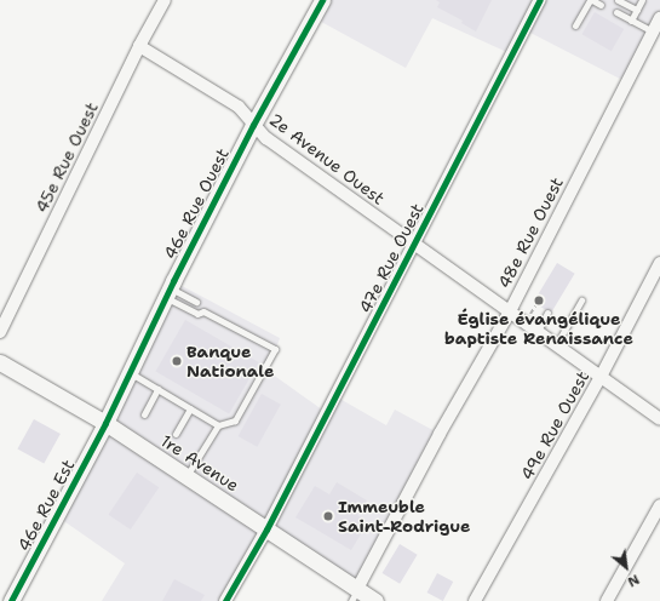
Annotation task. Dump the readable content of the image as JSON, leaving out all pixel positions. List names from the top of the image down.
{
  "streets": {
    "street": [
      "45e Rue Ouest",
      "2e Avenue Ouest",
      "46e Rue Ouest",
      "48e Rue Ouest",
      "47e Rue Ouest",
      "49e Rue Ouest",
      "1re Avenue",
      "46e Rue Est"
    ]
  },
  "crossings": [
    ["45e Rue Ouest", "2e Avenue Ouest"],
    ["2e Avenue Ouest", "46e Rue Ouest"],
    ["2e Avenue Ouest", "48e Rue Ouest"],
    ["2e Avenue Ouest", "47e Rue Ouest"],
    ["2e Avenue Ouest", "49e Rue Ouest"],
    ["46e Rue Ouest", "1re Avenue"],
    ["46e Rue Ouest", "46e Rue Est"],
    ["48e Rue Ouest", "1re Avenue"],
    ["47e Rue Ouest", "1re Avenue"],
    ["1re Avenue", "46e Rue Est"]
  ],
  "places": ["Église évangélique baptiste Renaissance", "Banque Nationale", "Immeuble Saint-Rodrigue"],
  "north": "bottom right"
}
